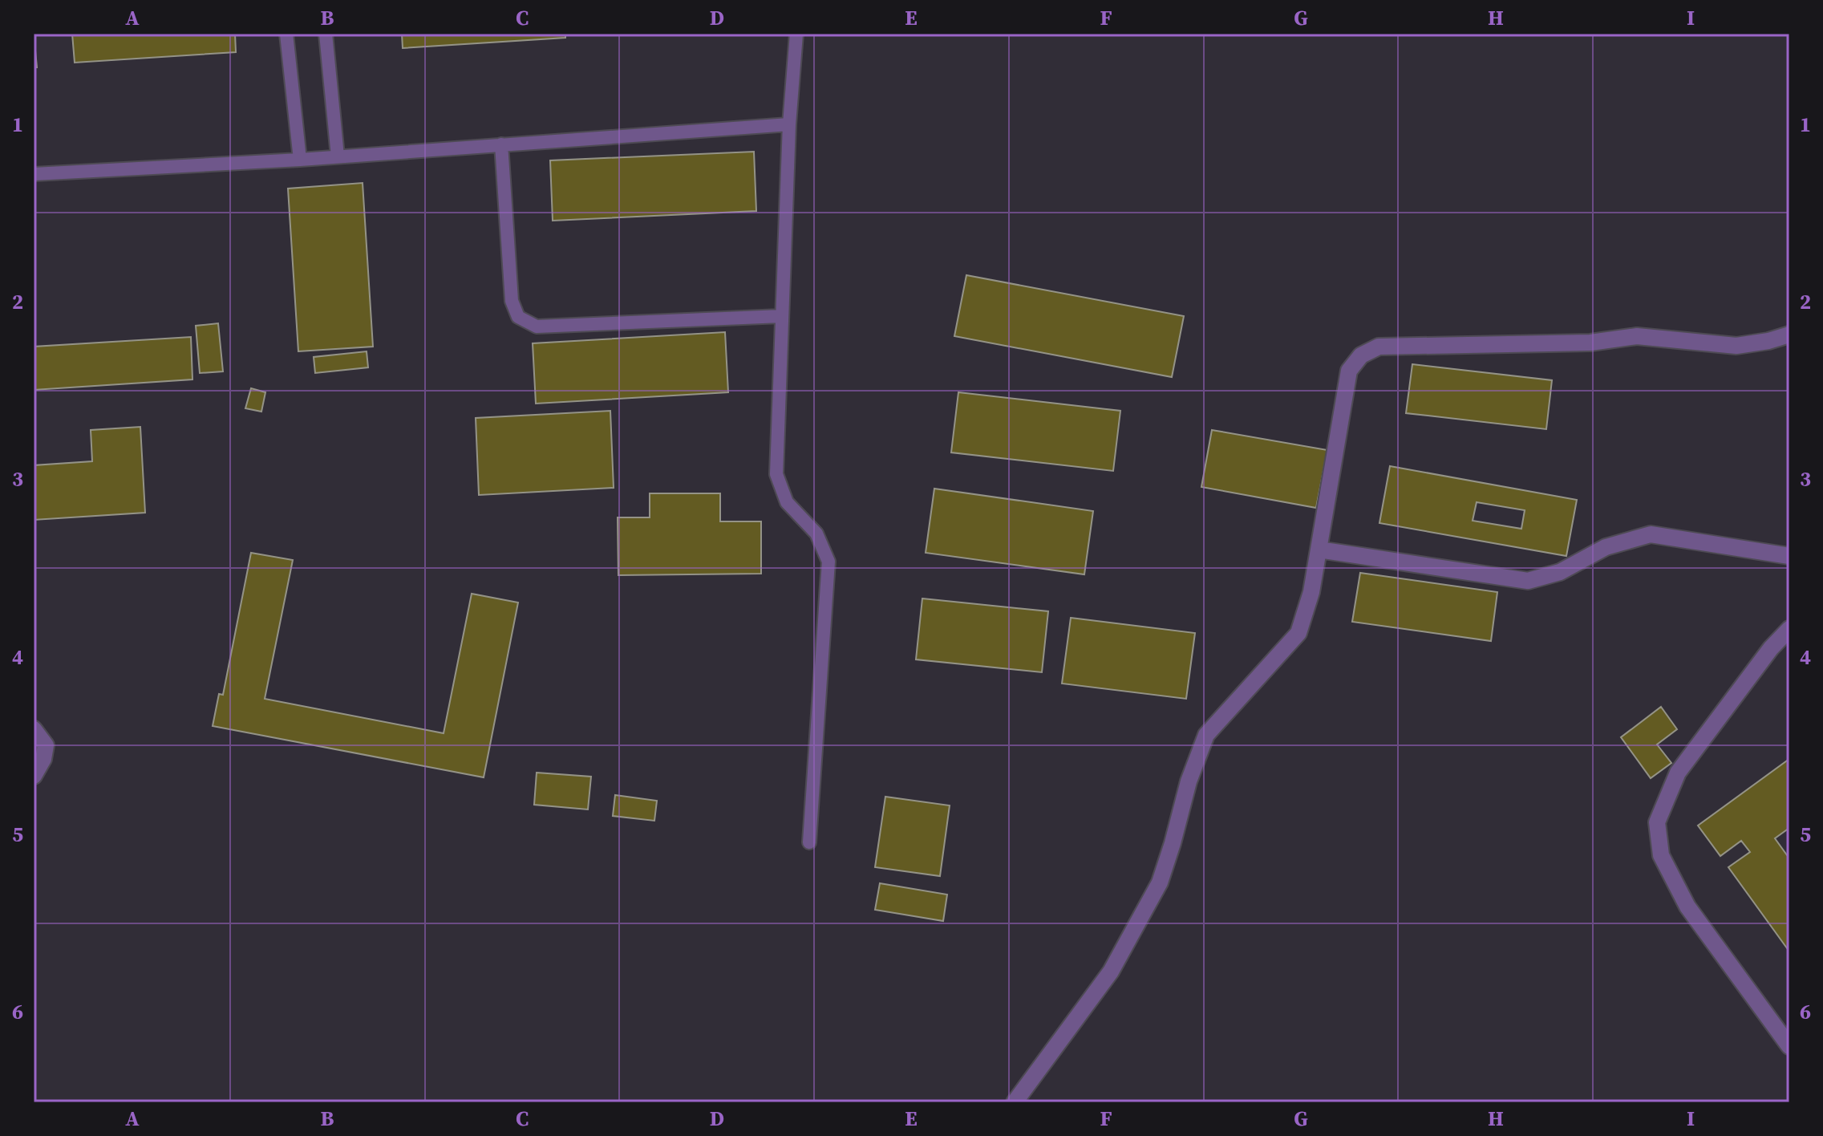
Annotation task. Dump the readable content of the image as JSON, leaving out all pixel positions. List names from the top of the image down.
{
  "grid": {
    "columns": [
      "A",
      "B",
      "C",
      "D",
      "E",
      "F",
      "G",
      "H",
      "I"
    ],
    "rows": [
      "1",
      "2",
      "3",
      "4",
      "5",
      "6"
    ]
  }
}
